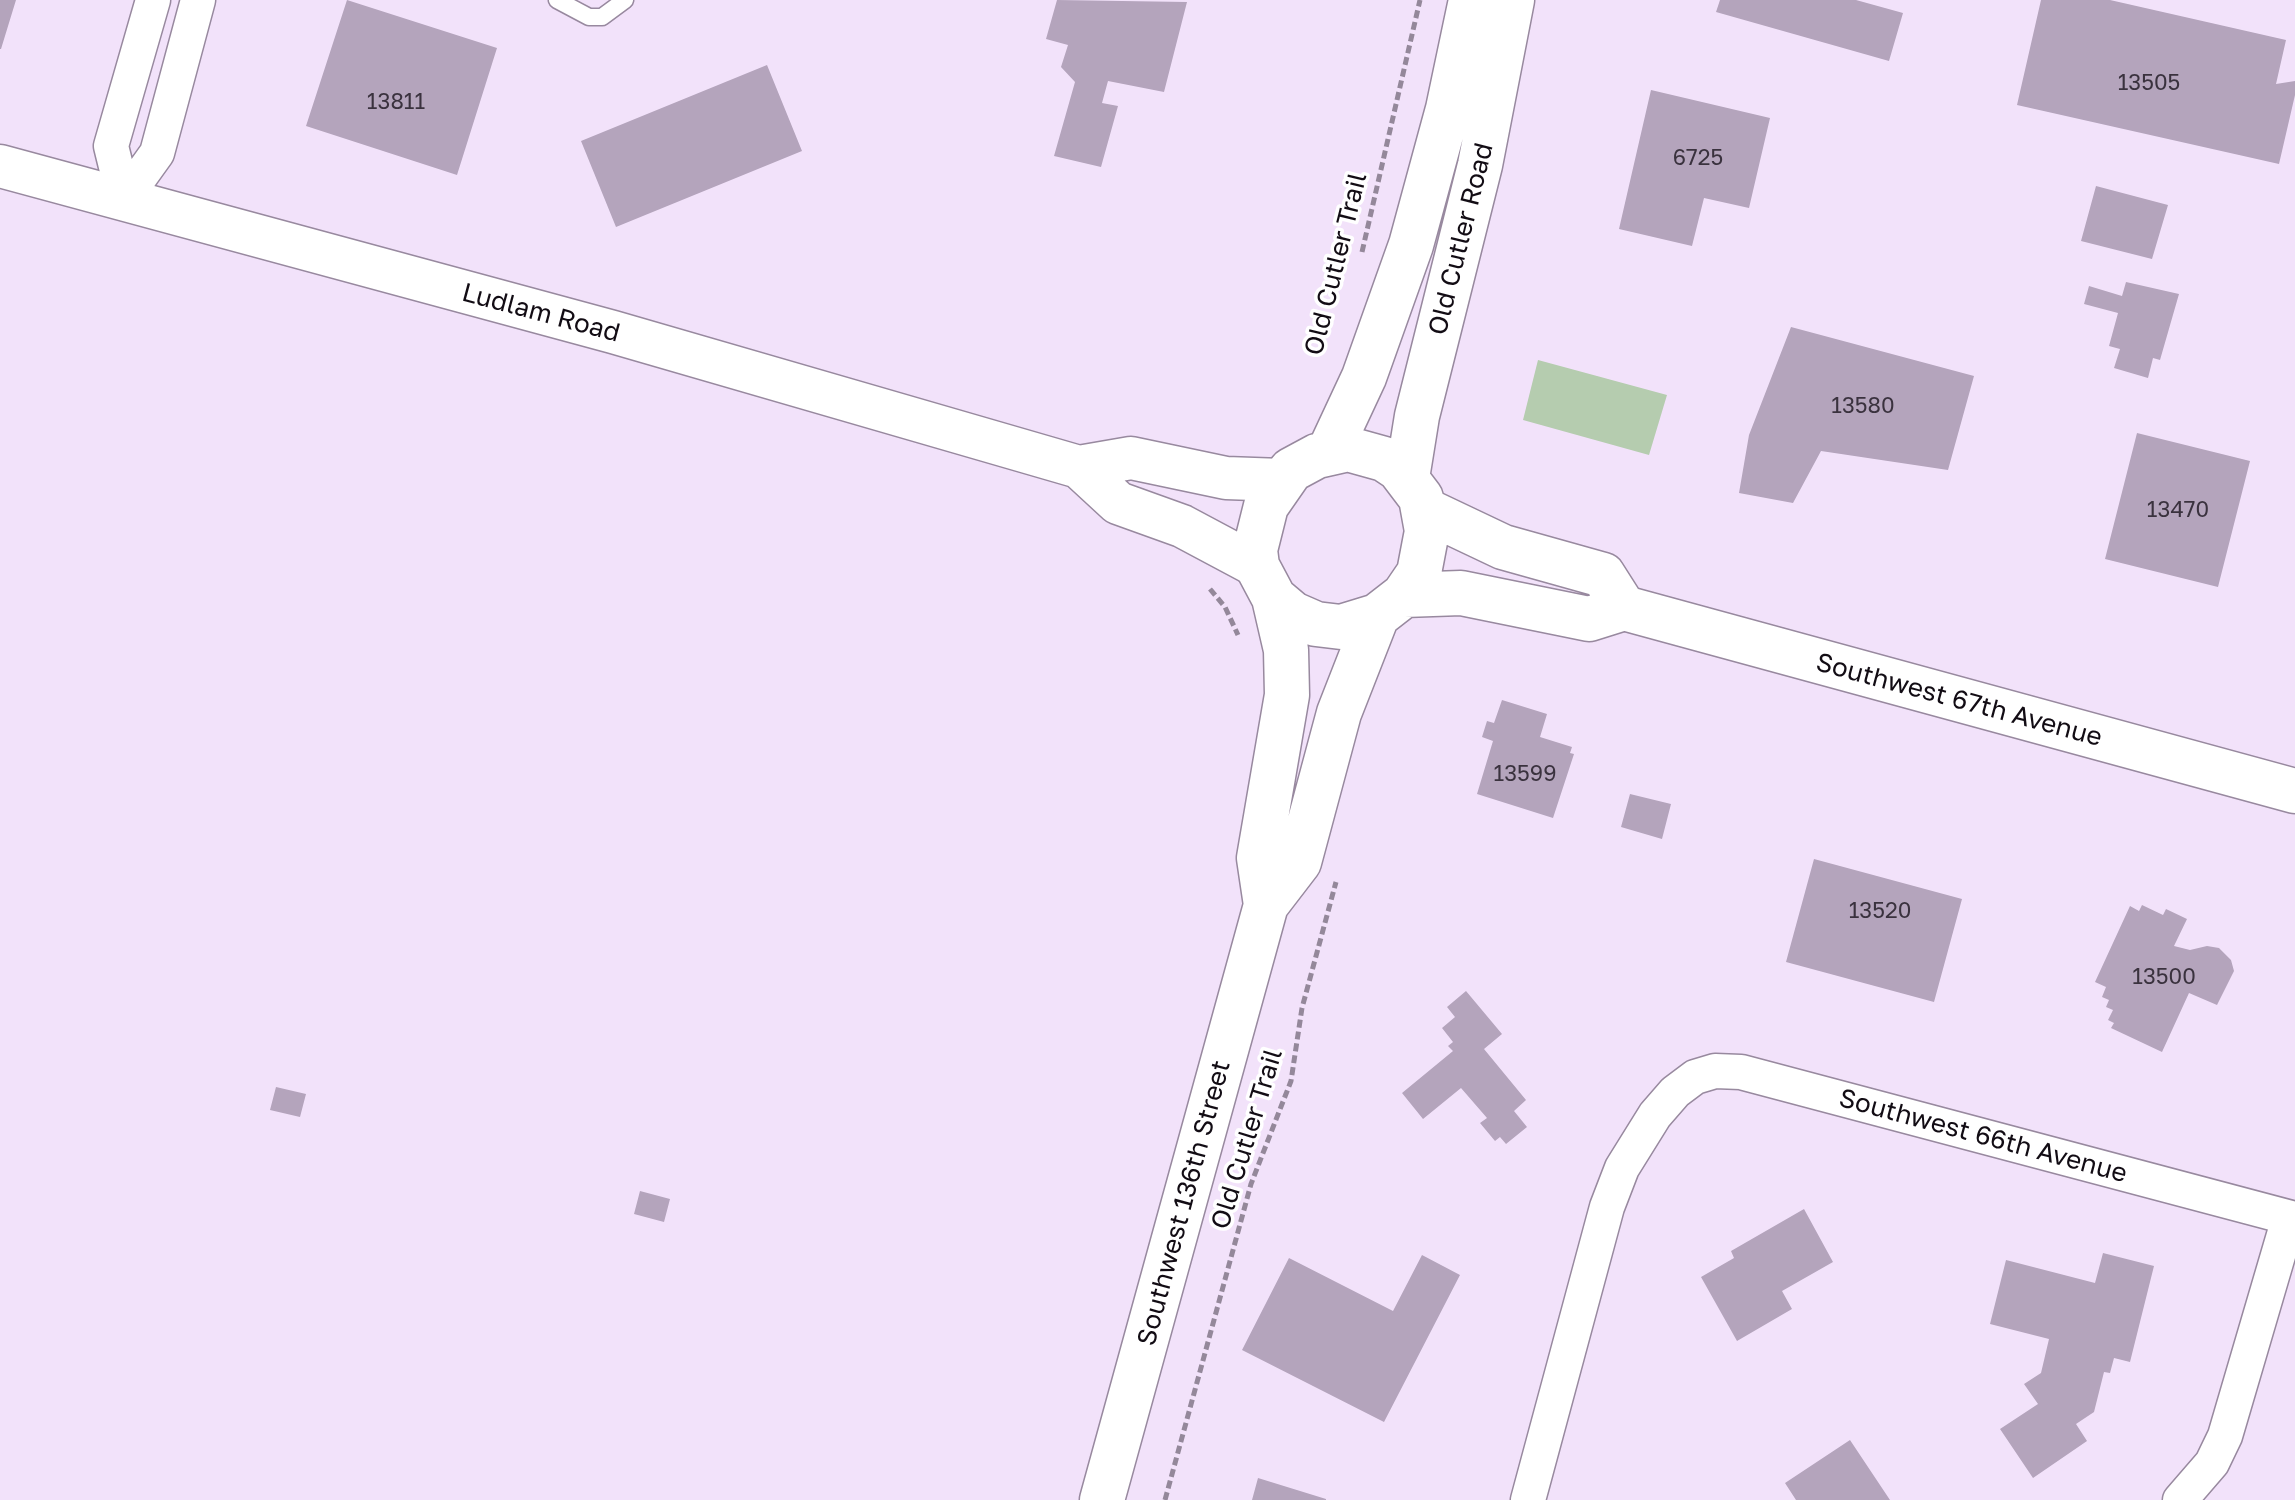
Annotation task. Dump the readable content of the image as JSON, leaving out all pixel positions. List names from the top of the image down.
{
  "streets": {
    "main road": ["Old Cutler Road", "Southwest 67th Avenue", "Southwest 136th Street"],
    "street": ["Ludlam Road", "Southwest 66th Avenue"],
    "path": ["Old Cutler Trail"]
  },
  "crossings": [
    ["Old Cutler Road", "Ludlam Road"],
    ["Old Cutler Road", "Southwest 136th Street"],
    ["Ludlam Road", "Southwest 136th Street"]
  ],
  "house_numbers": [
    "13505",
    "13811",
    "6725",
    "13580",
    "13470",
    "13599",
    "13520",
    "13500"
  ]
}
